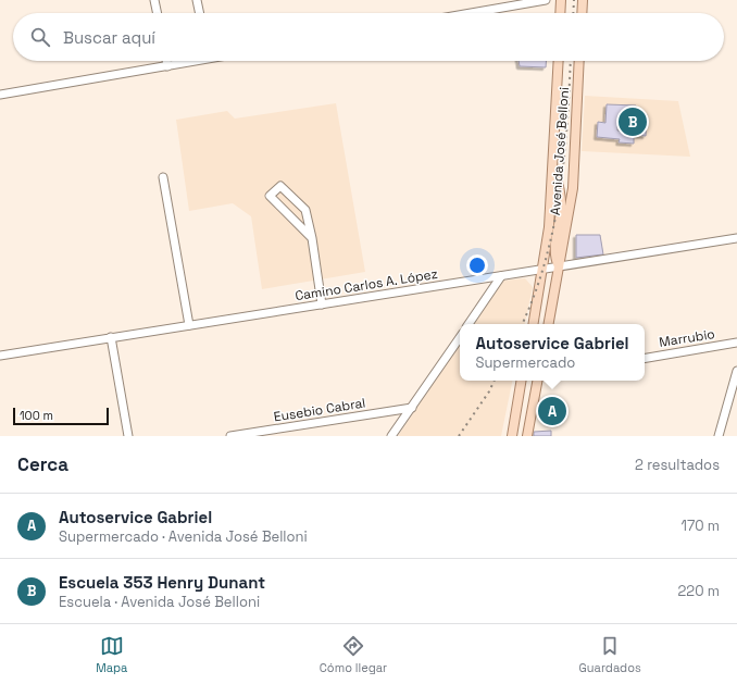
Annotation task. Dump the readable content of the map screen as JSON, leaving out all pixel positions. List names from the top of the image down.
{
  "streets": {
    "main road": ["Avenida José Belloni"],
    "street": ["Camino Carlos A. López", "Marrubio", "Eusebio Cabral"]
  },
  "crossings": [
    ["Avenida José Belloni", "Camino Carlos A. López"]
  ],
  "scale_bar": "100 m",
  "page": {
    "search": "Buscar aquí",
    "pins": ["B", "A"],
    "popup": ["Autoservice Gabriel", "Supermercado"],
    "scale": "100 m",
    "heading": ["Cerca", "2 resultados"],
    "list": [
      {
        "mark": "A",
        "name": "Autoservice Gabriel",
        "note": "Supermercado · Avenida José Belloni",
        "value": "170 m"
      },
      {
        "mark": "B",
        "name": "Escuela 353 Henry Dunant",
        "note": "Escuela · Avenida José Belloni",
        "value": "220 m"
      }
    ],
    "nav": ["Mapa", "Cómo llegar", "Guardados"]
  }
}
